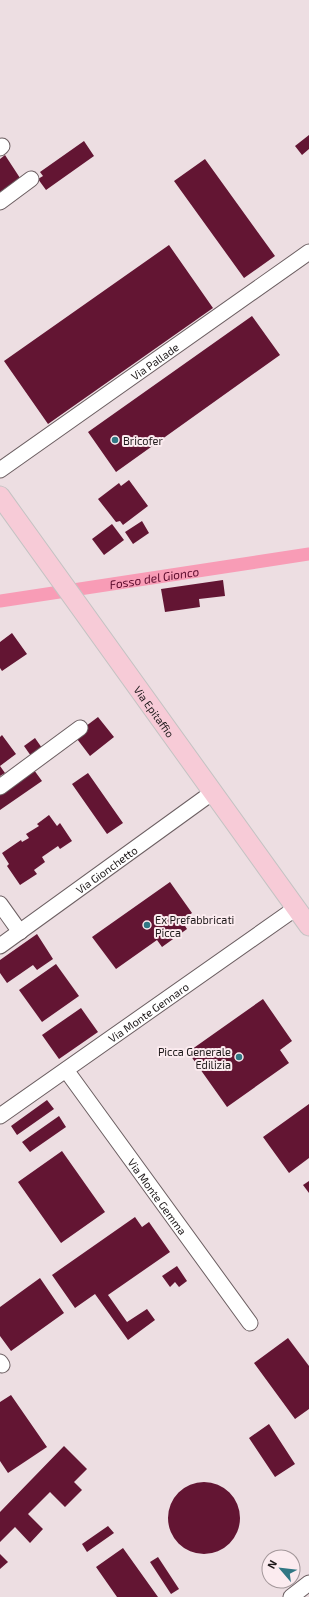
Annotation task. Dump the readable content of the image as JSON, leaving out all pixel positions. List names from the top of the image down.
{
  "streets": {
    "main road": ["Via Epitaffio"],
    "street": [
      "Via Pallade",
      "Via Gionchetto",
      "Via Monte Gennaro",
      "Via Monte Gemma"
    ]
  },
  "crossings": [
    ["Via Epitaffio", "Via Gionchetto"],
    ["Via Epitaffio", "Via Monte Gennaro"],
    ["Via Monte Gennaro", "Via Monte Gemma"]
  ],
  "water": ["Fosso del Gionco"],
  "places": ["Bricofer", "Ex Prefabbricati Picca", "Picca Generale Edilizia"],
  "north": "top left"
}
